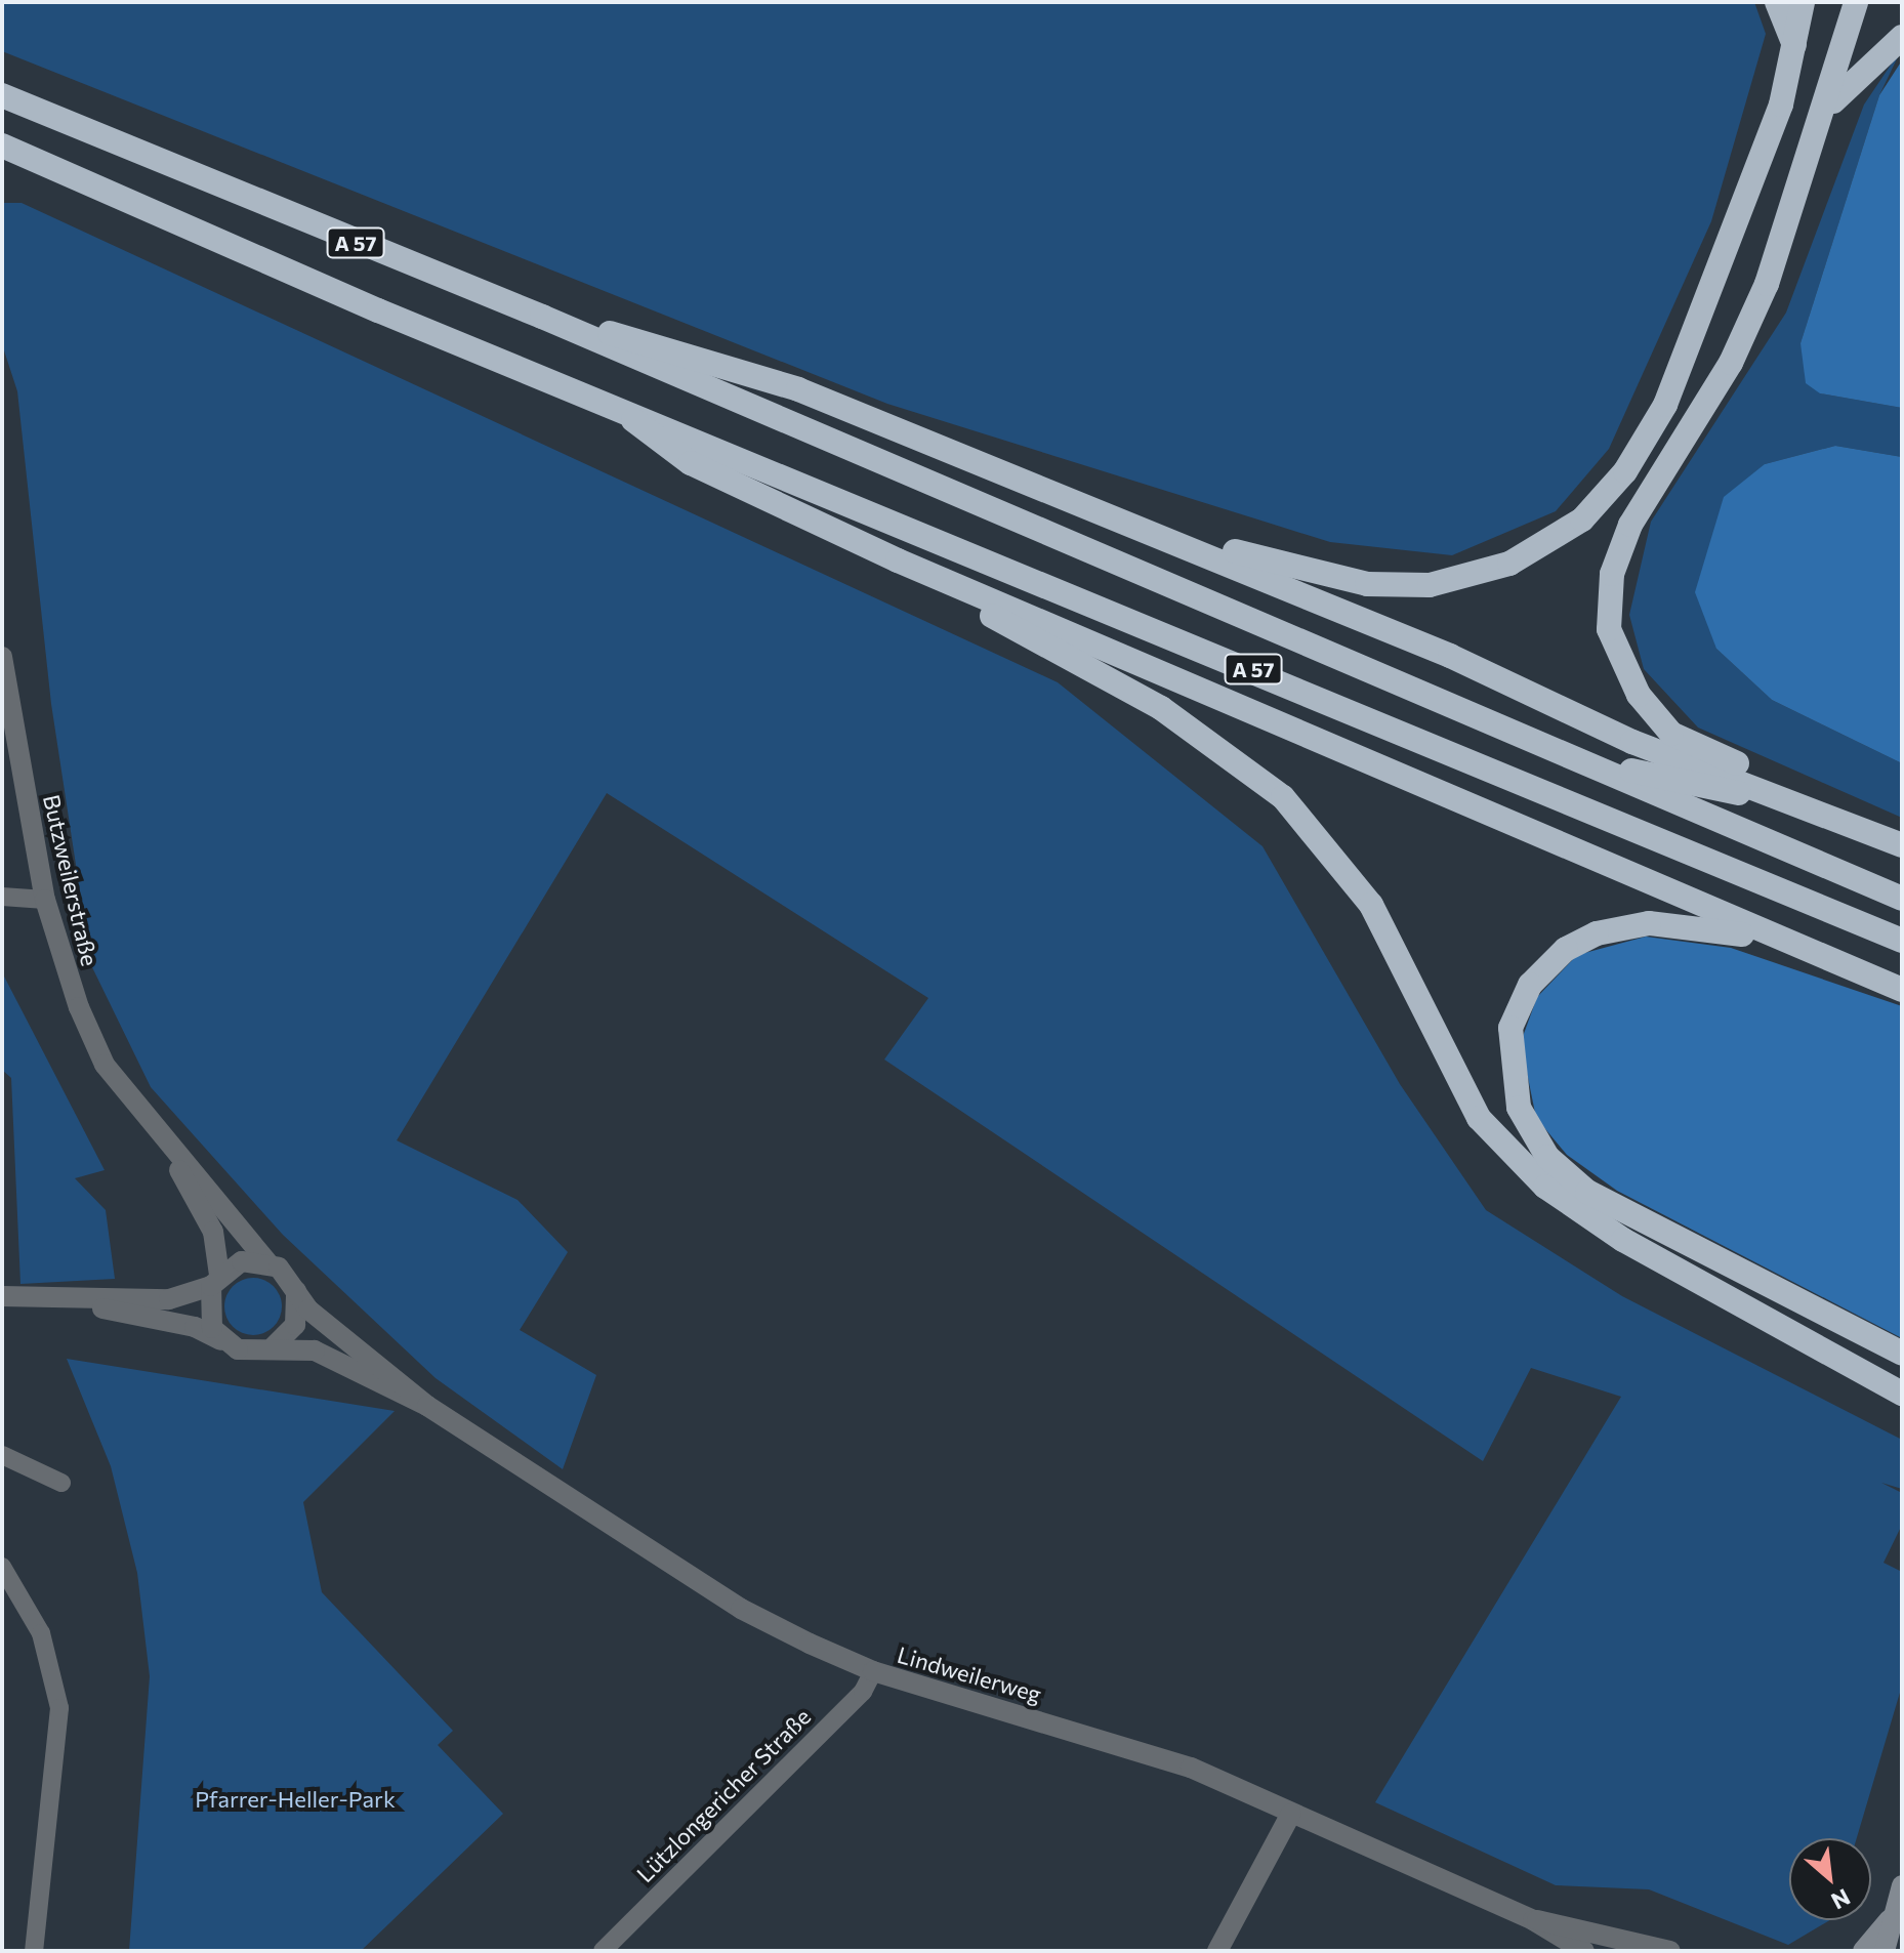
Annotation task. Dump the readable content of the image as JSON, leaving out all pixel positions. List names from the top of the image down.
{
  "streets": {
    "highway": ["A 57"],
    "street": ["Butzweilerstraße", "Lindweilerweg", "Lützlongericher Straße"]
  },
  "crossings": [
    ["Butzweilerstraße", "Lindweilerweg"],
    ["Lindweilerweg", "Lützlongericher Straße"]
  ],
  "parks": ["Pfarrer-Heller-Park"],
  "north": "bottom right"
}
